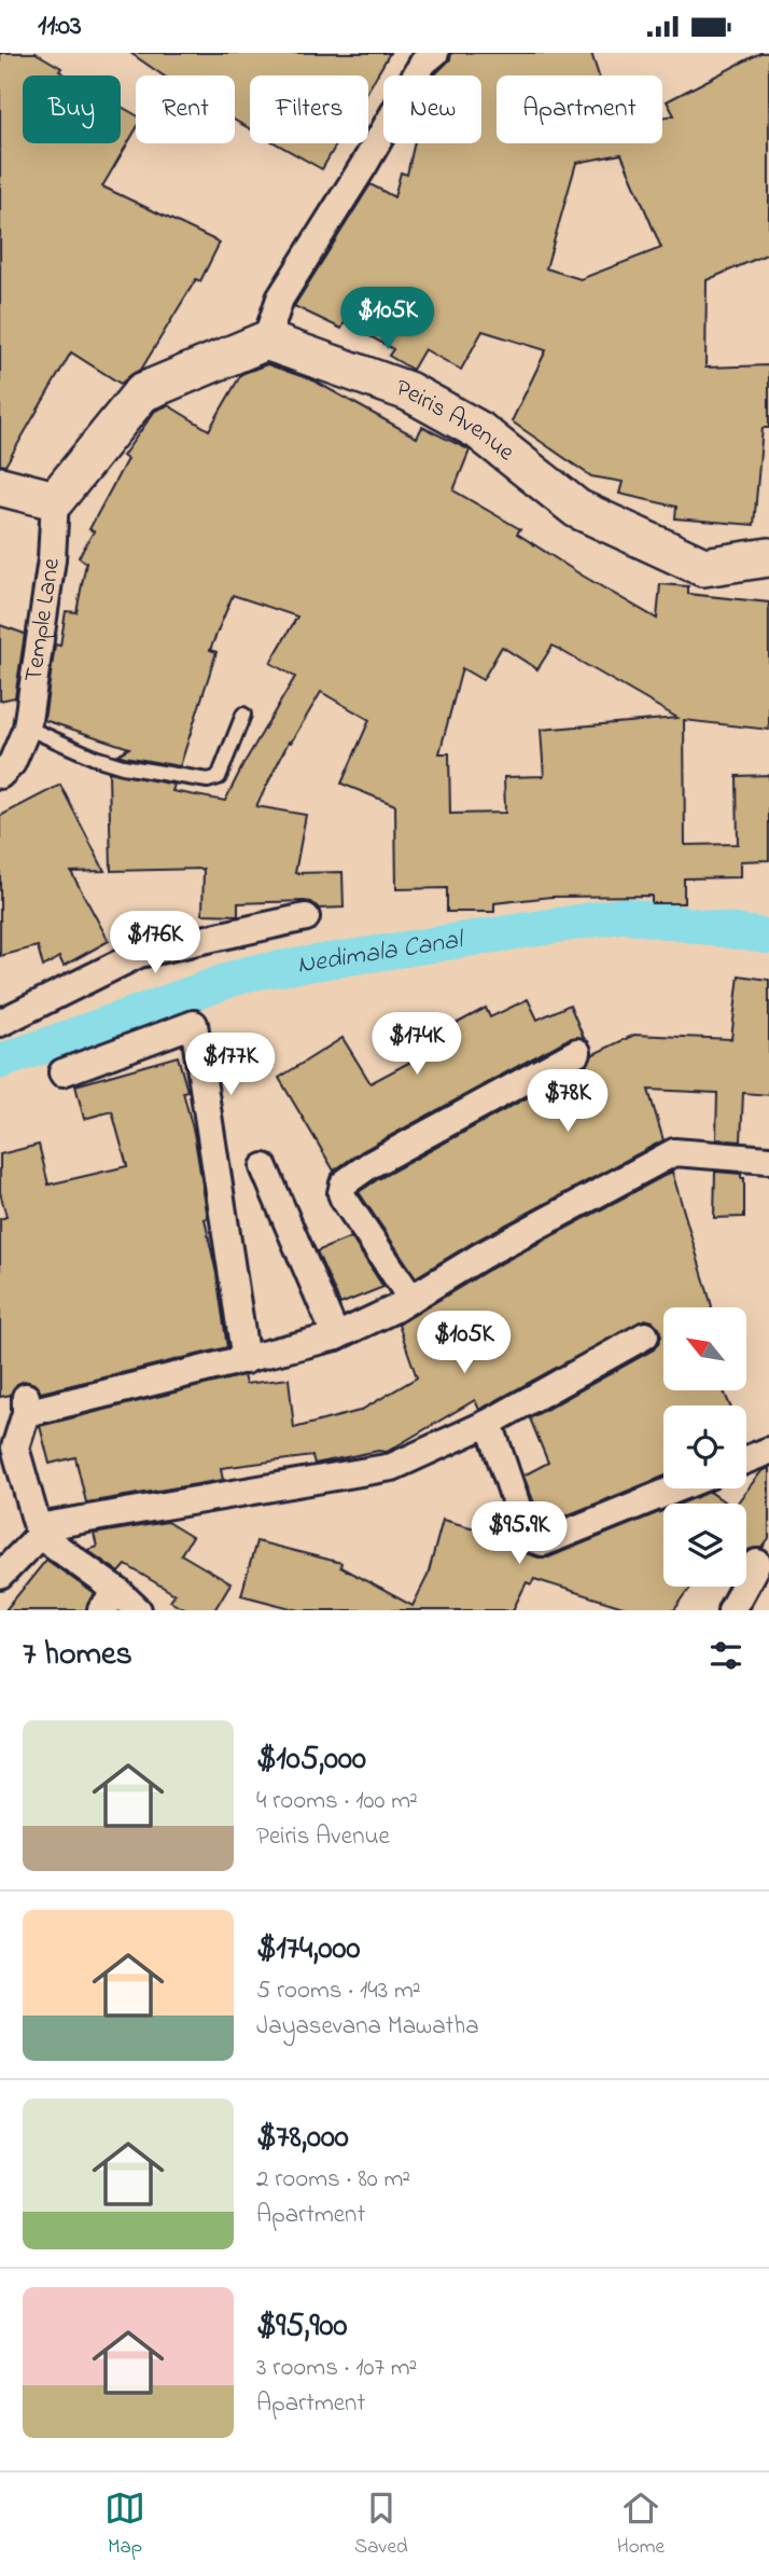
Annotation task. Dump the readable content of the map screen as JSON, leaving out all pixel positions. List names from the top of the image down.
{
  "streets": {
    "street": ["Peiris Avenue", "Temple Lane"]
  },
  "water": ["Nedimala Canal"],
  "north": "top left",
  "page": {
    "status": "11:03",
    "chip": [
      "Buy",
      "Rent",
      "Filters",
      "New",
      "Apartment"
    ],
    "price": [
      "$105K",
      "$176K",
      "$174K",
      "$177K",
      "$78K",
      "$105K",
      "$95.9K"
    ],
    "heading": "7 homes",
    "list": [
      {
        "name": "$105,000",
        "note": "4 rooms · 100 m² · Peiris Avenue"
      },
      {
        "name": "$174,000",
        "note": "5 rooms · 143 m² · Jayasevana Mawatha"
      },
      {
        "name": "$78,000",
        "note": "2 rooms · 80 m² · Apartment"
      },
      {
        "name": "$95,900",
        "note": "3 rooms · 107 m² · Apartment"
      }
    ],
    "tabs": ["Map", "Saved", "Home"]
  }
}
